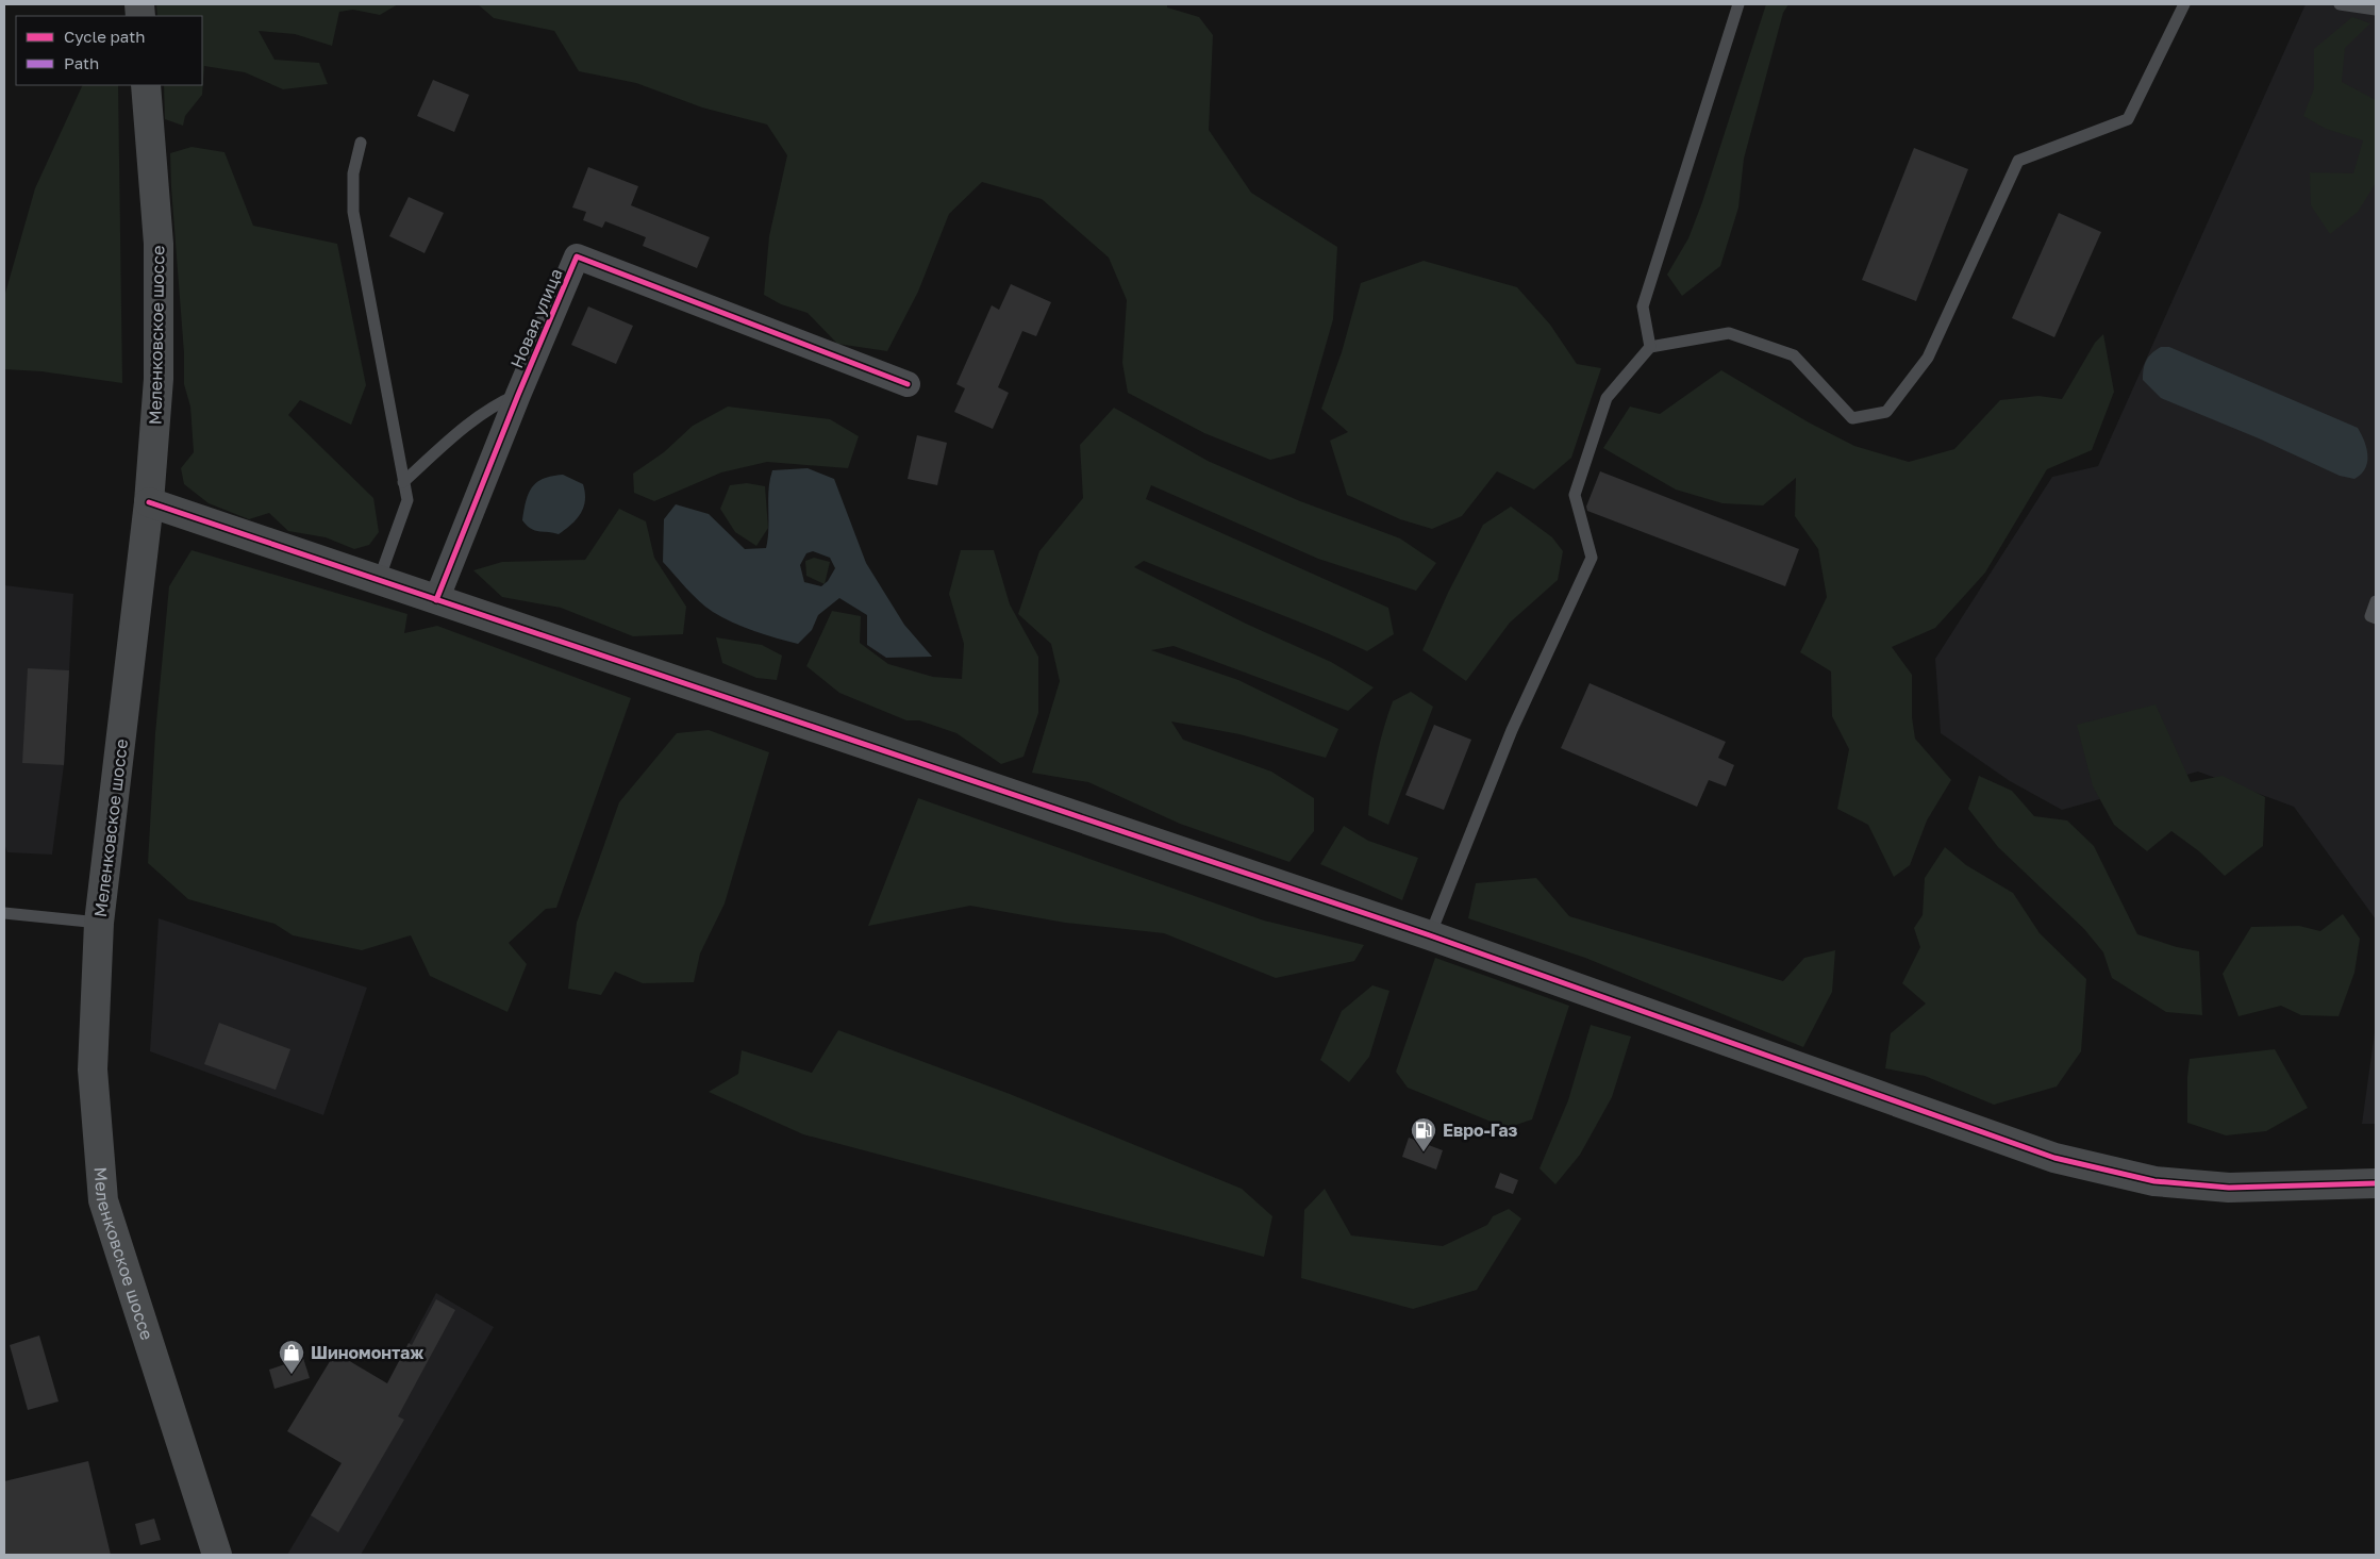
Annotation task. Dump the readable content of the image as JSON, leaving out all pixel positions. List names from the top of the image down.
{
  "streets": {
    "street": ["Новая улица", "Меленковское шоссе"]
  },
  "places": {
    "fuel station": ["Евро-Газ"],
    "shop": ["Шиномонтаж"]
  },
  "legend": ["Cycle path", "Path"]
}
